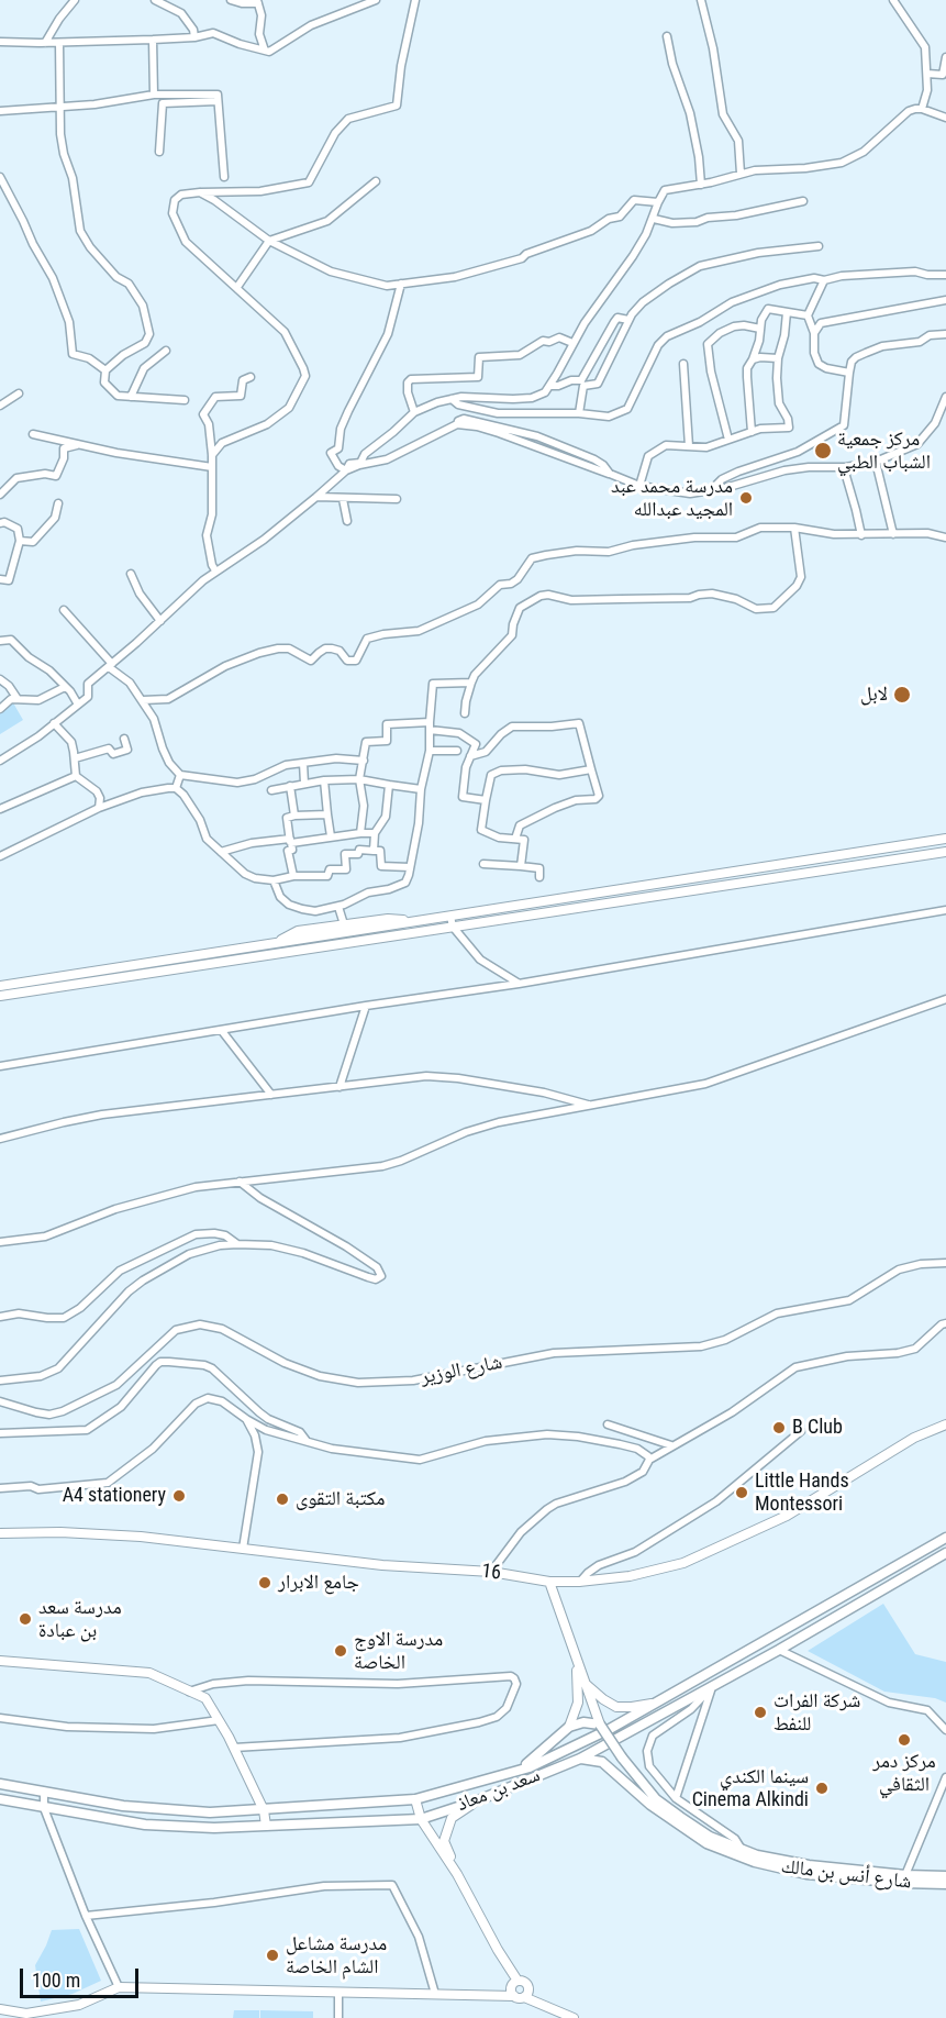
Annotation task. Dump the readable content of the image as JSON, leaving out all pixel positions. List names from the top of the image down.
{
  "streets": {
    "main road": ["سعد بن معاذ", "شارع أنس بن مالك"],
    "street": ["شارع الوزير", "16"]
  },
  "crossings": [
    ["سعد بن معاذ", "شارع أنس بن مالك"]
  ],
  "places": [
    "مركز جمعية الشباب الطبي",
    "مدرسة محمد عبد المجيد عبدالله",
    "لابل",
    "B Club",
    "Little Hands Montessori",
    "A4 stationery",
    "مكتبة التقوى",
    "جامع الابرار",
    "مدرسة سعد بن عبادة",
    "مدرسة الاوج الخاصة",
    "شركة الفرات للنفط",
    "مركز دمر الثقافي",
    "سينما الكندي Cinema Alkindi",
    "مدرسة مشاعل الشام الخاصة"
  ],
  "scale_bar": "100 m"
}
